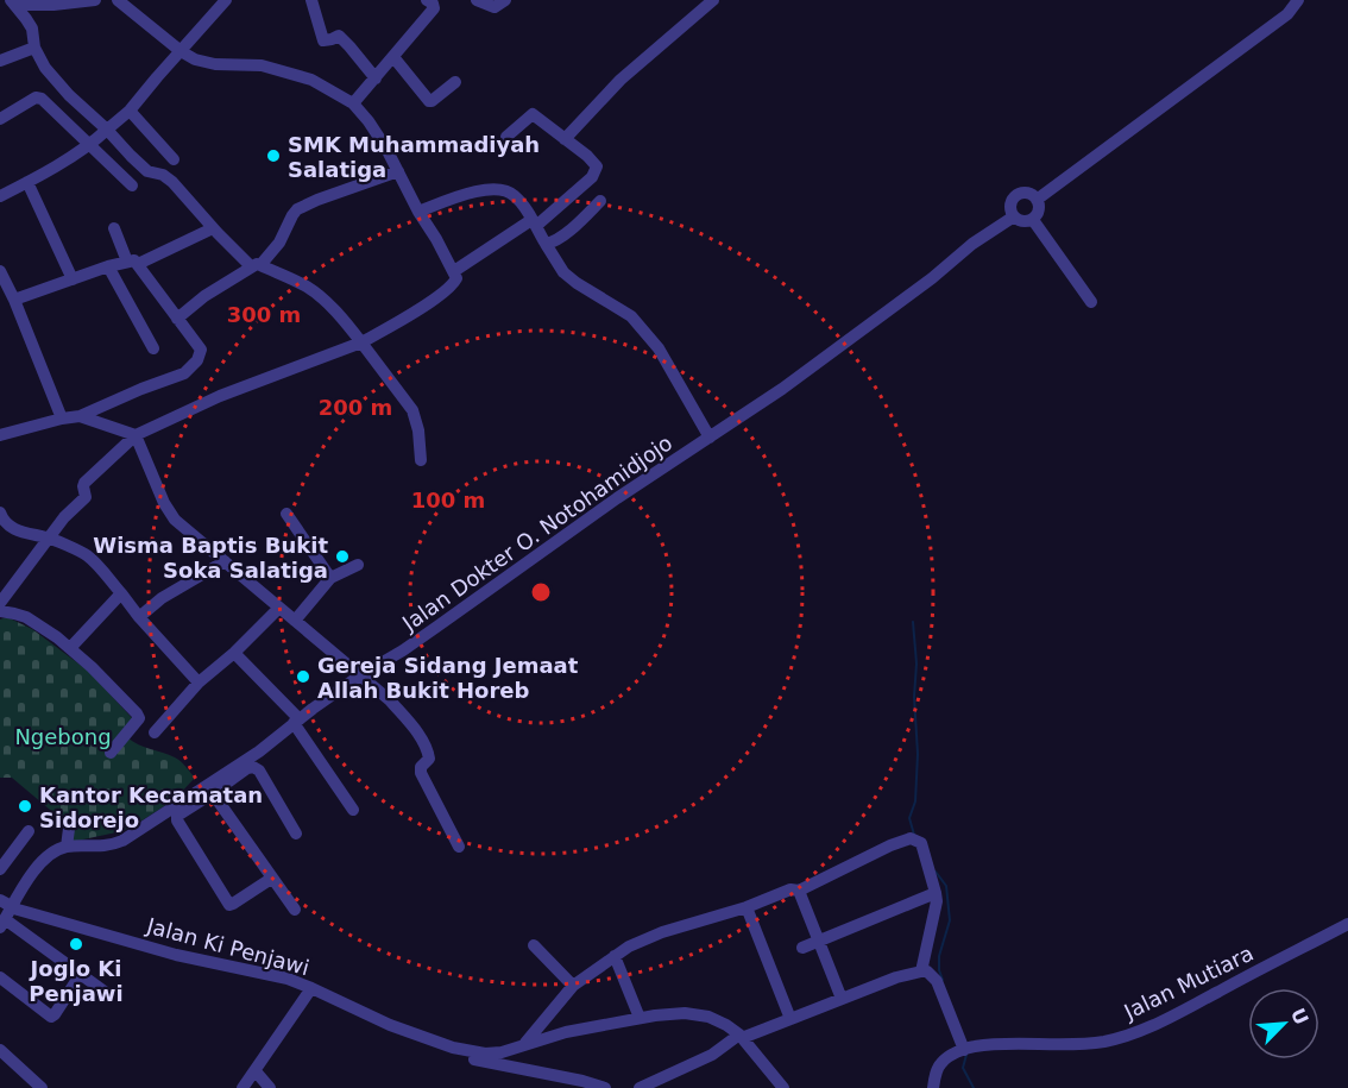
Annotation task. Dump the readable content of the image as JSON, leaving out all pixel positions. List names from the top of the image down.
{
  "streets": {
    "street": ["Jalan Dokter O. Notohamidjojo", "Jalan Ki Penjawi", "Jalan Mutiara"]
  },
  "parks": ["Ngebong"],
  "places": [
    "SMK Muhammadiyah Salatiga",
    "Wisma Baptis Bukit Soka Salatiga",
    "Gereja Sidang Jemaat Allah Bukit Horeb",
    "Kantor Kecamatan Sidorejo",
    "Joglo Ki Penjawi"
  ],
  "north": "top right",
  "rings": ["300 m", "200 m", "100 m"]
}
